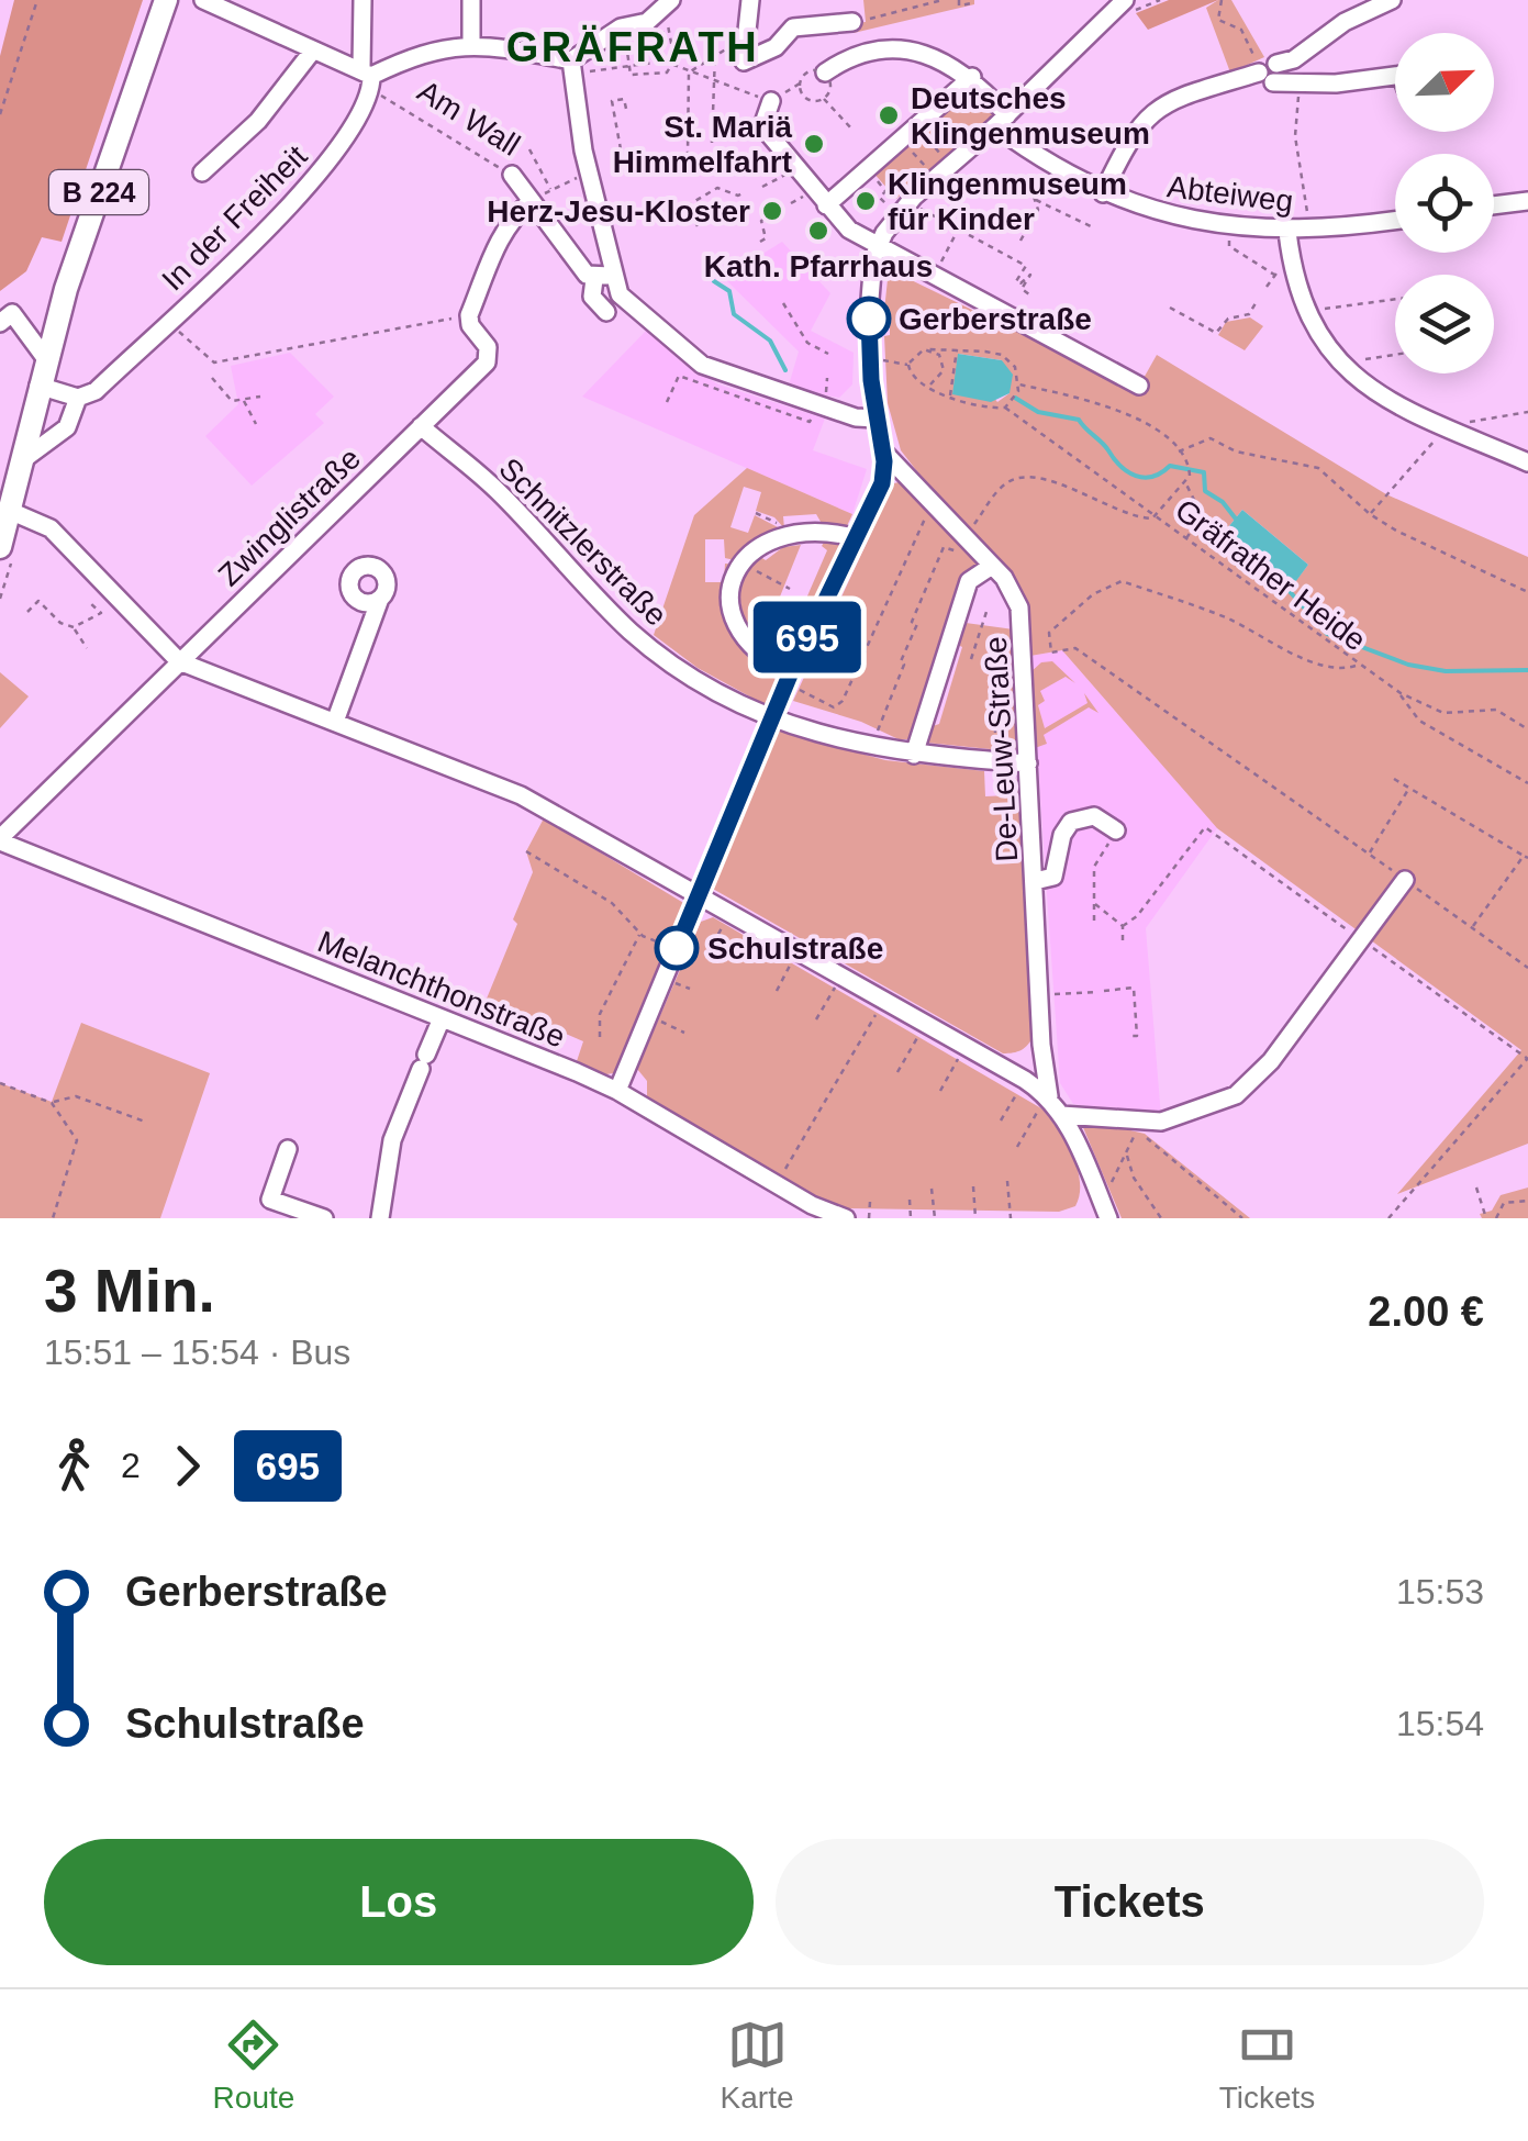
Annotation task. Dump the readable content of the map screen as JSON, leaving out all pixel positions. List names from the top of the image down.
{
  "streets": {
    "main road": ["B 224"],
    "street": [
      "Am Wall",
      "Abteiweg",
      "In der Freiheit",
      "Zwinglistraße",
      "Schnitzlerstraße",
      "De-Leuw-Straße",
      "Melanchthonstraße"
    ],
    "path": ["Gräfrather Heide"]
  },
  "crossings": [
    ["Am Wall", "In der Freiheit"],
    ["B 224", "In der Freiheit"],
    ["Zwinglistraße", "Schnitzlerstraße"],
    ["Zwinglistraße", "Melanchthonstraße"]
  ],
  "districts": ["GRÄFRATH"],
  "places": [
    "Deutsches Klingenmuseum",
    "St. Mariä Himmelfahrt",
    "Klingenmuseum für Kinder",
    "Herz-Jesu-Kloster",
    "Kath. Pfarrhaus",
    "Gerberstraße",
    "Schulstraße"
  ],
  "lines": ["bus line 695"],
  "north": "top right",
  "page": {
    "on_map": "695",
    "heading": ["3 Min.", "15:51 – 15:54 · Bus", "2.00 €"],
    "legs": ["2", "695"],
    "list": [
      {
        "name": "Gerberstraße",
        "value": "15:53"
      },
      {
        "name": "Schulstraße",
        "value": "15:54"
      }
    ],
    "buttons": ["Los", "Tickets"],
    "tabs": ["Route", "Karte", "Tickets"]
  }
}
